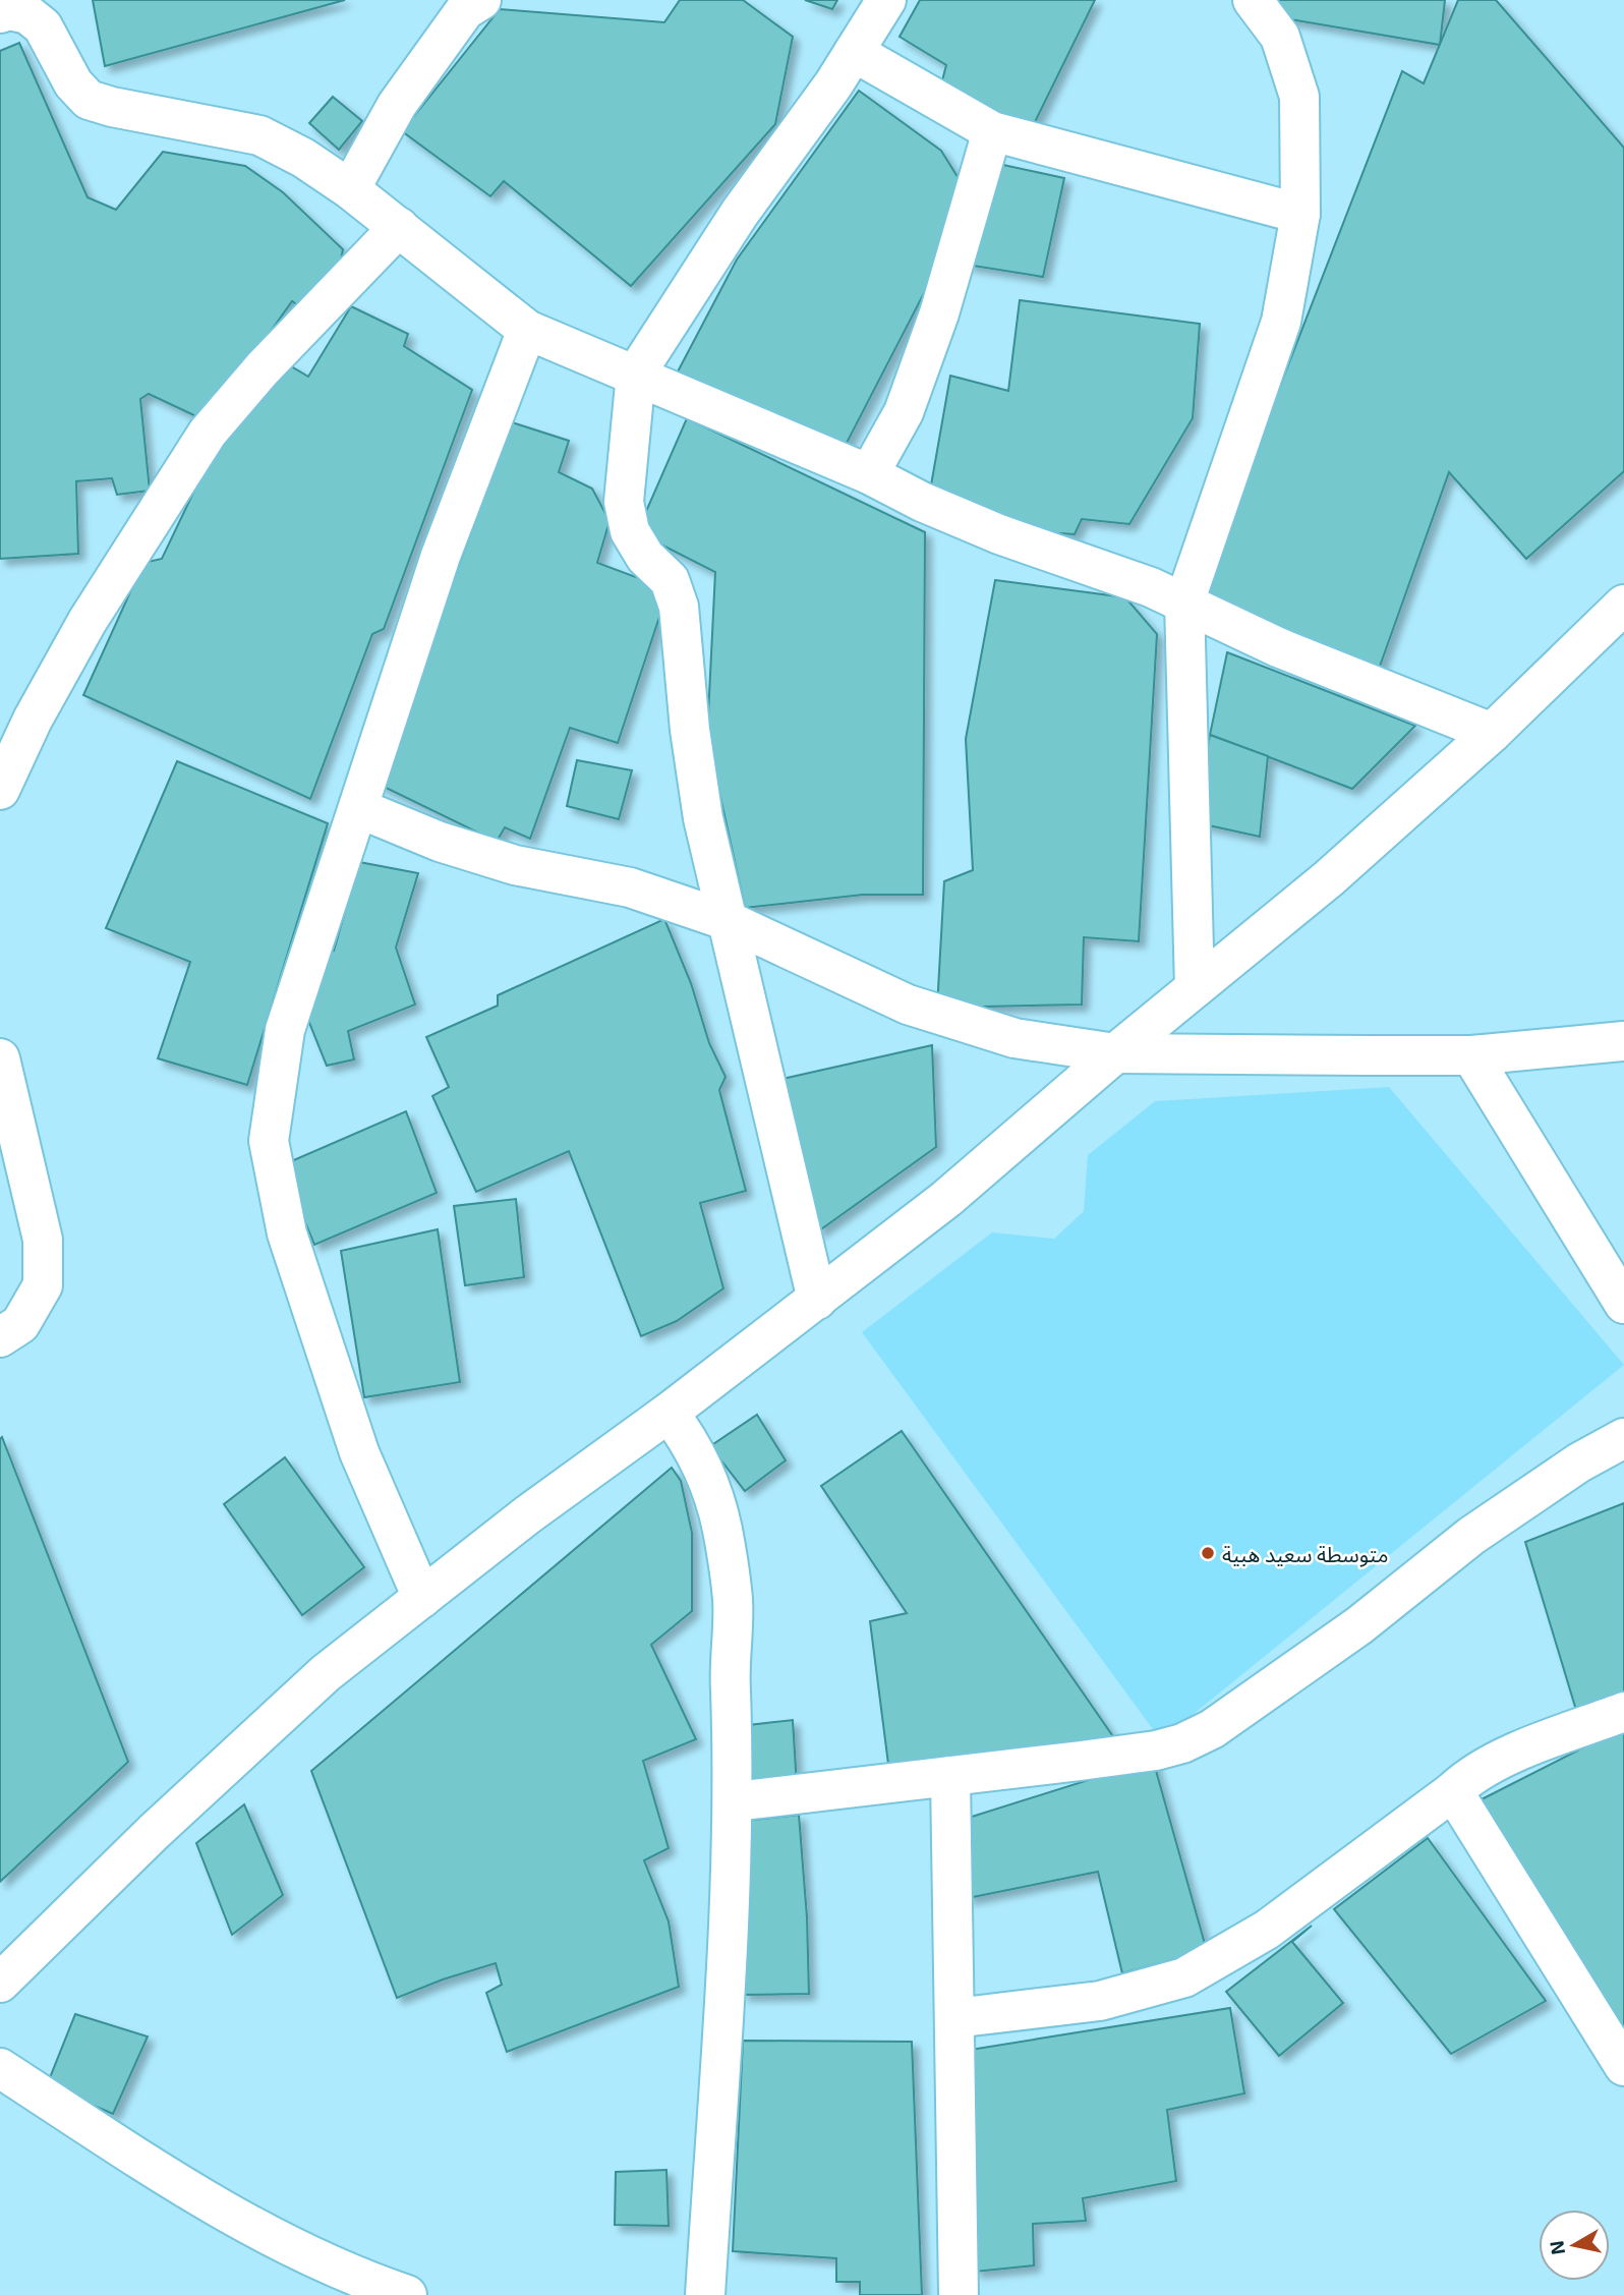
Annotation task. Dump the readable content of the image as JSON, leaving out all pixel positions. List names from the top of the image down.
{
  "places": ["متوسطة سعيد هبية"],
  "north": "left"
}
